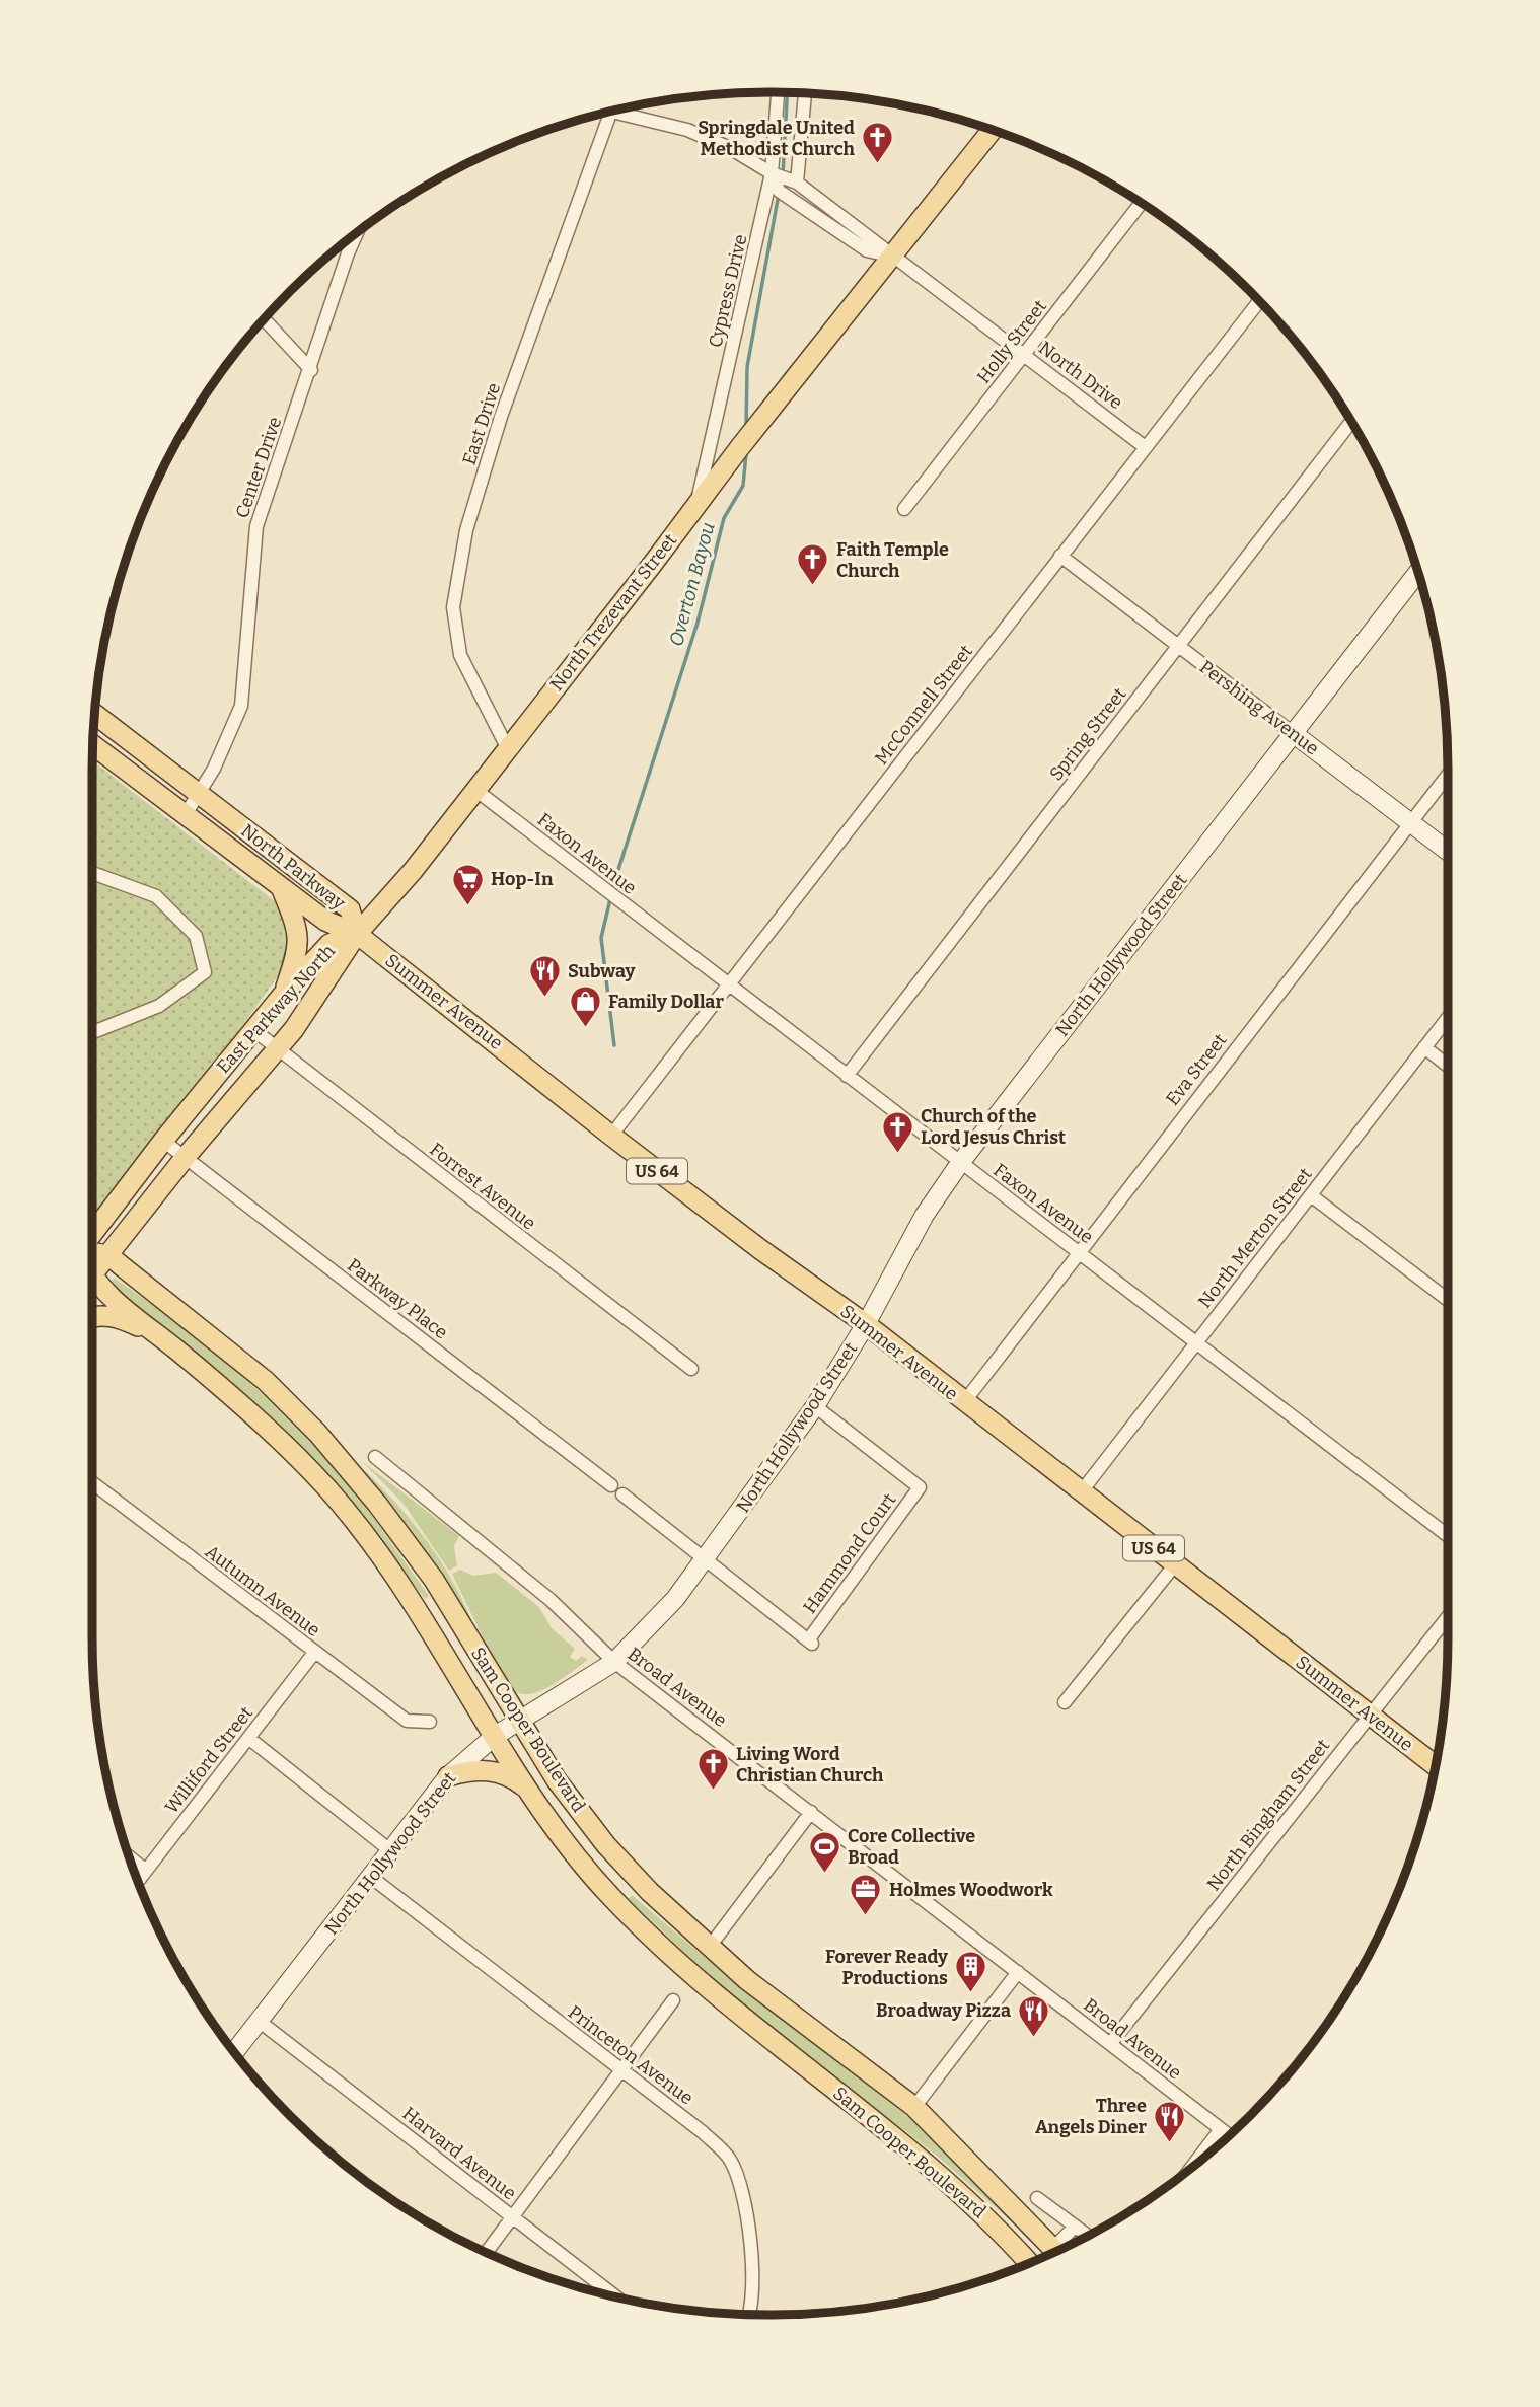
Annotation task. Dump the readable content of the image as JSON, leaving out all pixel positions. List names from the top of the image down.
{
  "streets": {
    "main road": [
      "North Trezevant Street",
      "Pershing Avenue",
      "North Parkway",
      "North Hollywood Street",
      "Summer Avenue",
      "East Parkway North",
      "US 64",
      "Sam Cooper Boulevard"
    ],
    "street": [
      "Cypress Drive",
      "Holly Street",
      "North Drive",
      "East Drive",
      "Center Drive",
      "McConnell Street",
      "Spring Street",
      "Faxon Avenue",
      "Eva Street",
      "Forrest Avenue",
      "North Merton Street",
      "Parkway Place",
      "Hammond Court",
      "Autumn Avenue",
      "Broad Avenue",
      "Williford Street",
      "North Bingham Street",
      "Princeton Avenue",
      "Harvard Avenue"
    ]
  },
  "crossings": [
    ["Cypress Drive", "North Drive"],
    ["Cypress Drive", "North Trezevant Street"],
    ["Holly Street", "North Drive"],
    ["North Drive", "North Trezevant Street"],
    ["North Drive", "McConnell Street"],
    ["East Drive", "North Trezevant Street"],
    ["Center Drive", "North Parkway"],
    ["North Trezevant Street", "Faxon Avenue"],
    ["North Trezevant Street", "North Parkway"],
    ["North Trezevant Street", "Summer Avenue"],
    ["North Trezevant Street", "East Parkway North"],
    ["McConnell Street", "Pershing Avenue"],
    ["McConnell Street", "Faxon Avenue"],
    ["McConnell Street", "Summer Avenue"],
    ["Pershing Avenue", "Spring Street"],
    ["Pershing Avenue", "North Hollywood Street"],
    ["Pershing Avenue", "Eva Street"],
    ["Spring Street", "Faxon Avenue"],
    ["Faxon Avenue", "North Hollywood Street"],
    ["Faxon Avenue", "Eva Street"],
    ["Faxon Avenue", "North Merton Street"],
    ["North Parkway", "Summer Avenue"],
    ["North Parkway", "East Parkway North"],
    ["North Hollywood Street", "Summer Avenue"],
    ["North Hollywood Street", "Hammond Court"],
    ["North Hollywood Street", "Broad Avenue"],
    ["North Hollywood Street", "Sam Cooper Boulevard"],
    ["North Hollywood Street", "Princeton Avenue"],
    ["North Hollywood Street", "Harvard Avenue"],
    ["Summer Avenue", "East Parkway North"],
    ["Summer Avenue", "Eva Street"],
    ["Summer Avenue", "North Merton Street"],
    ["Summer Avenue", "North Bingham Street"],
    ["East Parkway North", "Forrest Avenue"],
    ["East Parkway North", "Parkway Place"],
    ["East Parkway North", "Sam Cooper Boulevard"],
    ["Autumn Avenue", "Williford Street"],
    ["Broad Avenue", "North Bingham Street"]
  ],
  "water": ["Overton Bayou"],
  "places": {
    "church": [
      "Springdale United Methodist Church",
      "Faith Temple Church",
      "Church of the Lord Jesus Christ",
      "Living Word Christian Church"
    ],
    "supermarket": ["Hop-In"],
    "restaurant": ["Subway", "Broadway Pizza", "Three Angels Diner"],
    "shop": ["Family Dollar"],
    "sports": ["Core Collective Broad"],
    "office": ["Holmes Woodwork"],
    "building": ["Forever Ready Productions"]
  }
}
